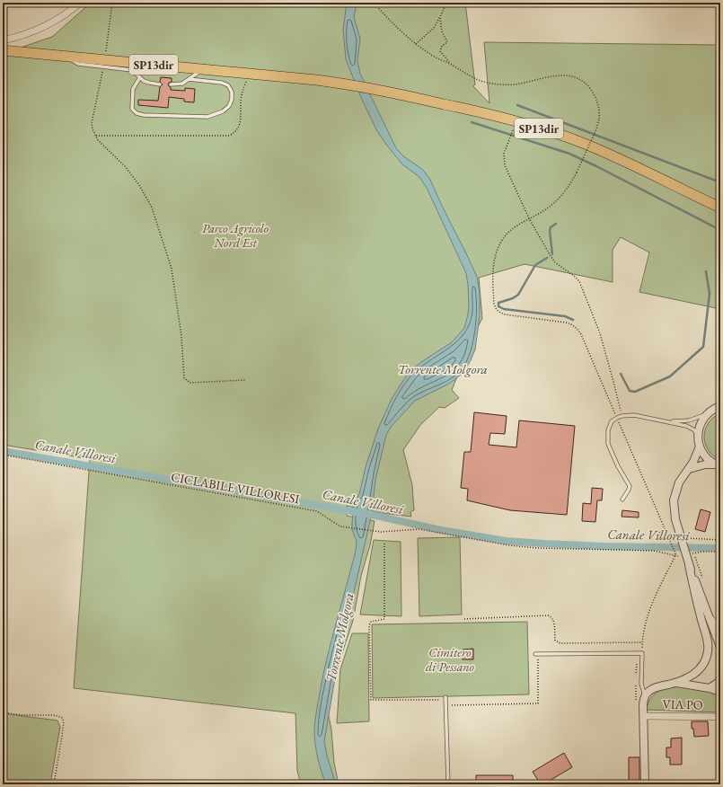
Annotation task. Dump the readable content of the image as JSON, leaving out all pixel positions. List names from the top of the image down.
{
  "streets": {
    "main road": ["SP13dir"],
    "street": ["VIA PO"],
    "path": ["CICLABILE VILLORESI"]
  },
  "water": ["Torrente Molgora", "Canale Villoresi"],
  "parks": ["Parco Agricolo Nord Est", "Cimitero di Pessano"]
}
